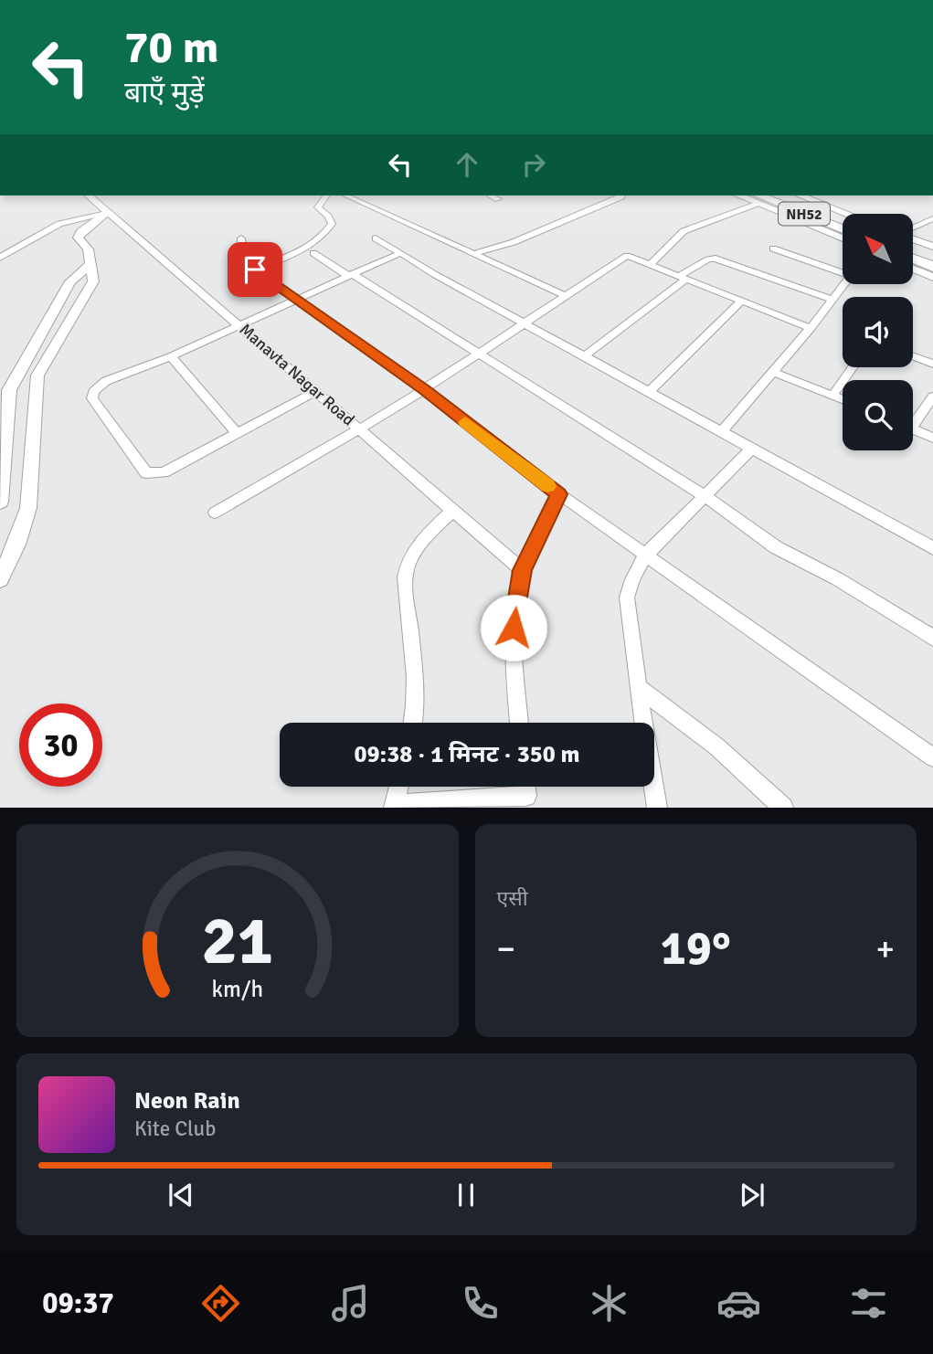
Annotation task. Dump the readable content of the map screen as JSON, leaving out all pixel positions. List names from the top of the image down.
{
  "streets": {
    "highway": ["NH52"],
    "street": ["Manavta Nagar Road"]
  },
  "north": "top left",
  "page": {
    "turn": ["70 m", "बाएँ मुड़ें"],
    "limit": "30",
    "trip": "09:38 · 1 मिनट · 350 m",
    "tile": "एसी",
    "heat": ["−", "19°", "+"],
    "song": ["Neon Rain", "Kite Club"],
    "tabs": "09:37",
    "gauge": ["21", "km/h"]
  }
}
